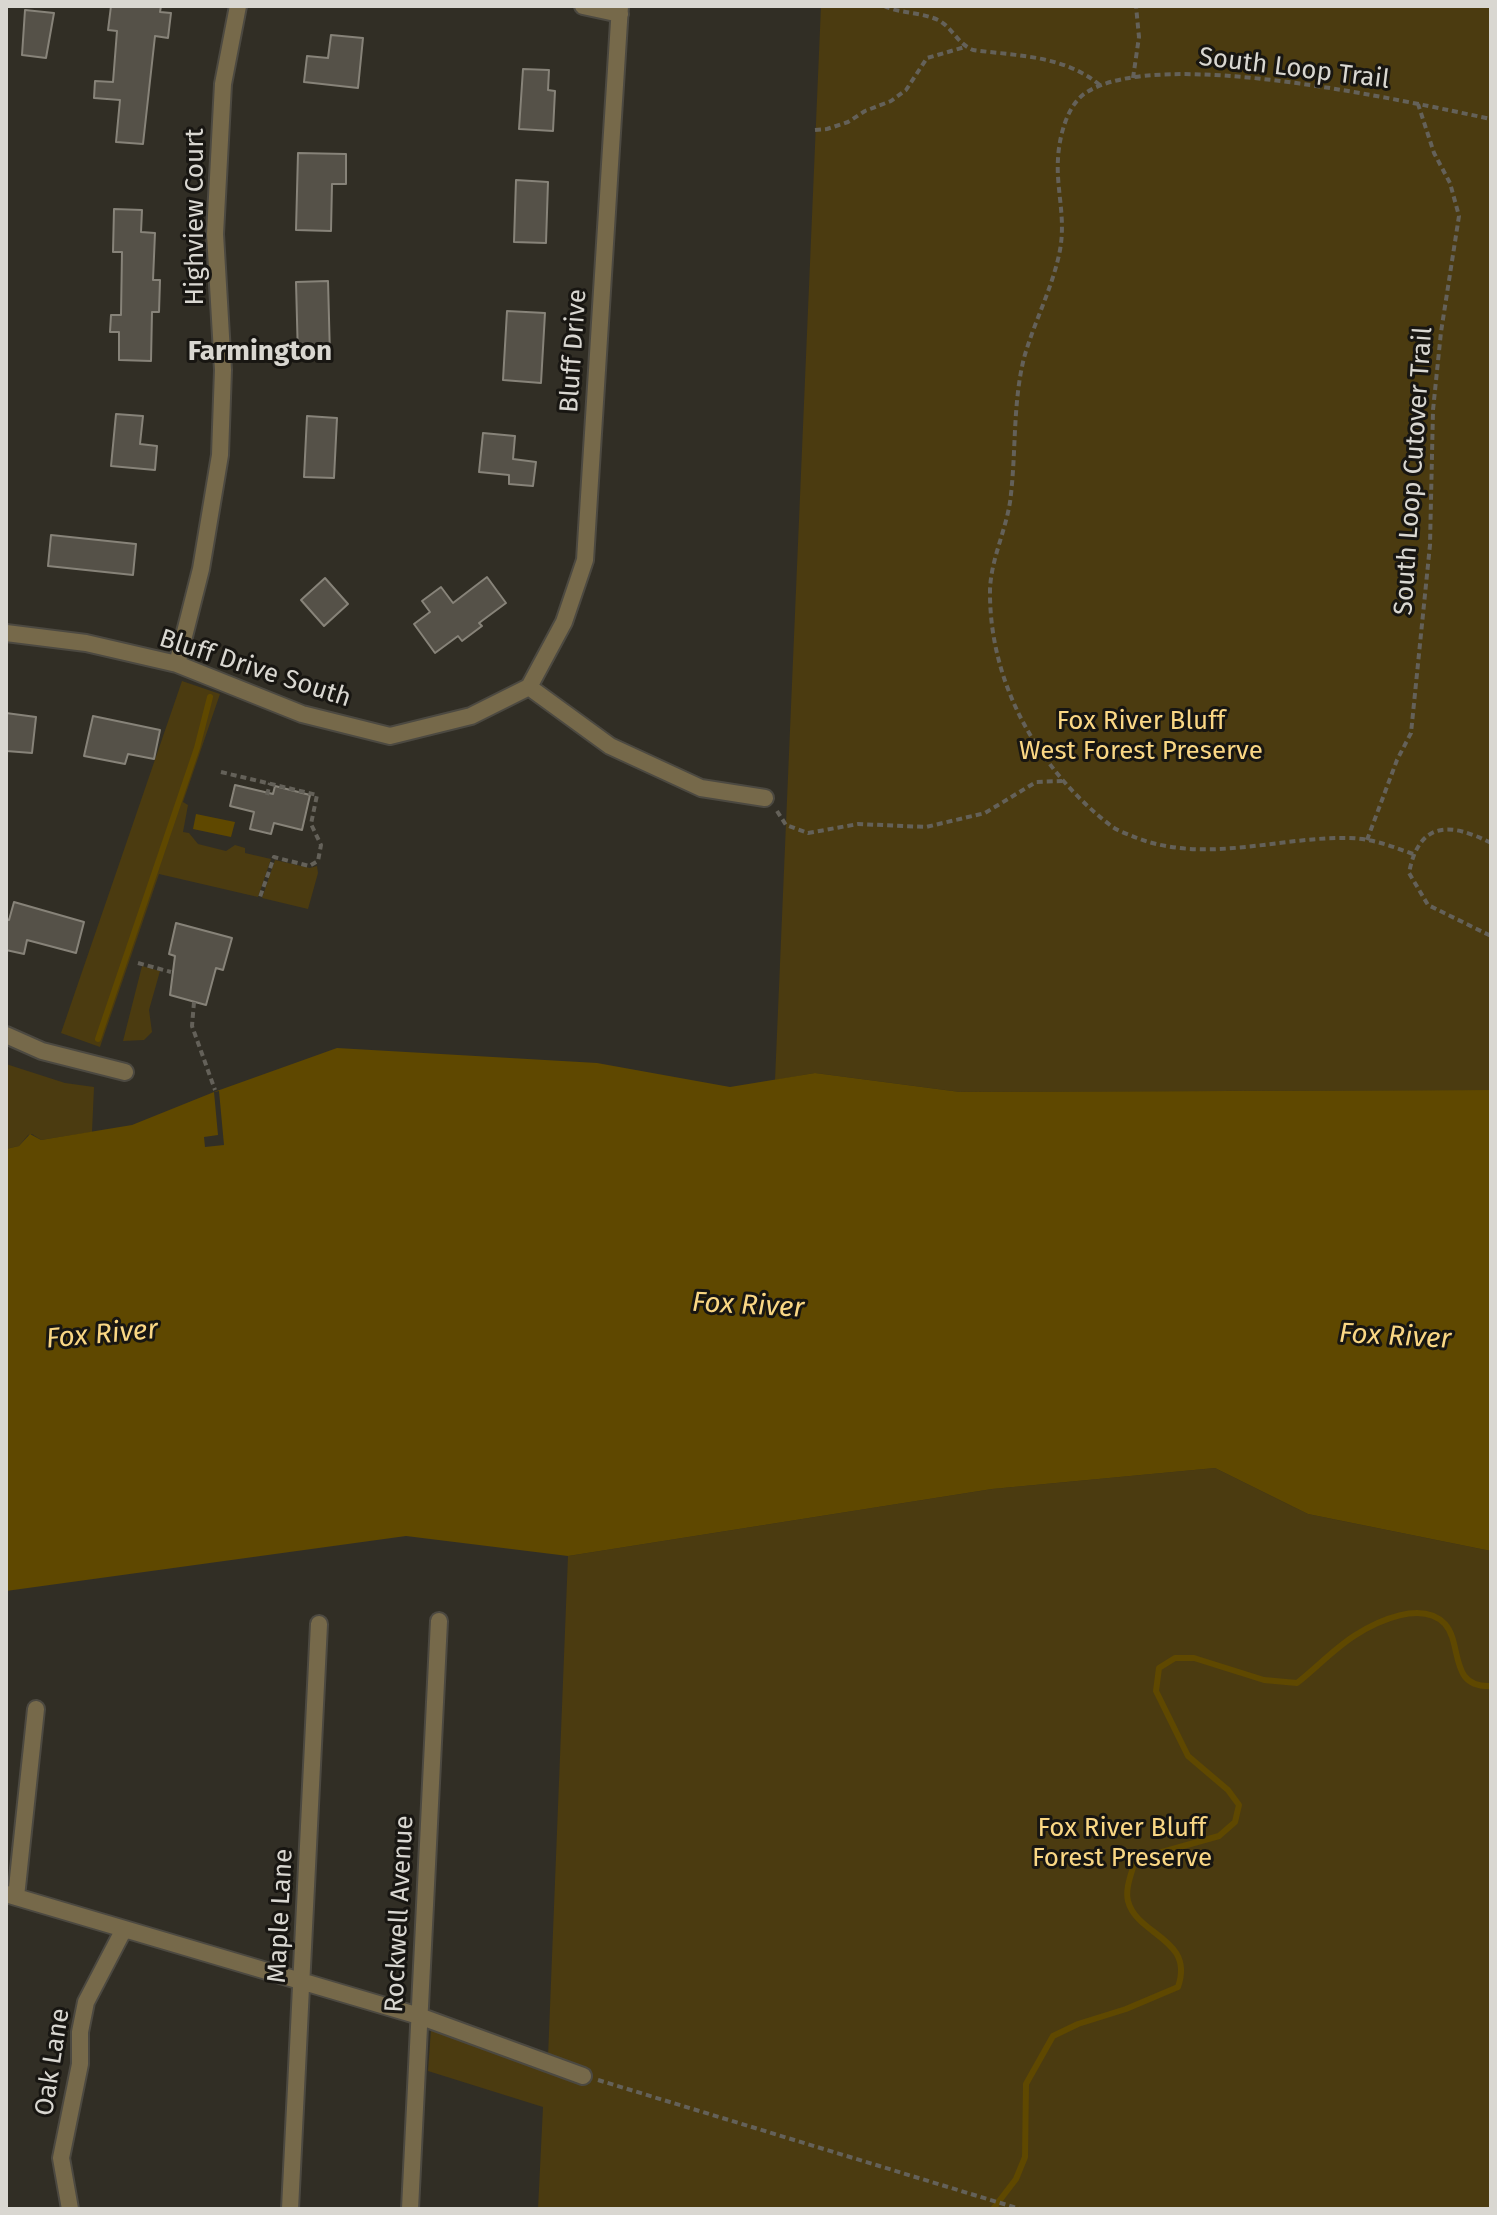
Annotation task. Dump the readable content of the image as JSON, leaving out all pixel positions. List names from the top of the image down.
{
  "streets": {
    "street": [
      "Highview Court",
      "Bluff Drive",
      "Bluff Drive South",
      "Rockwell Avenue",
      "Maple Lane",
      "Oak Lane"
    ],
    "path": ["South Loop Trail", "South Loop Cutover Trail"]
  },
  "crossings": [
    ["South Loop Trail", "South Loop Cutover Trail"],
    ["Highview Court", "Bluff Drive South"],
    ["Bluff Drive", "Bluff Drive South"]
  ],
  "districts": ["Farmington"],
  "water": ["Fox River"],
  "parks": ["Fox River Bluff West Forest Preserve", "Fox River Bluff Forest Preserve"]
}
